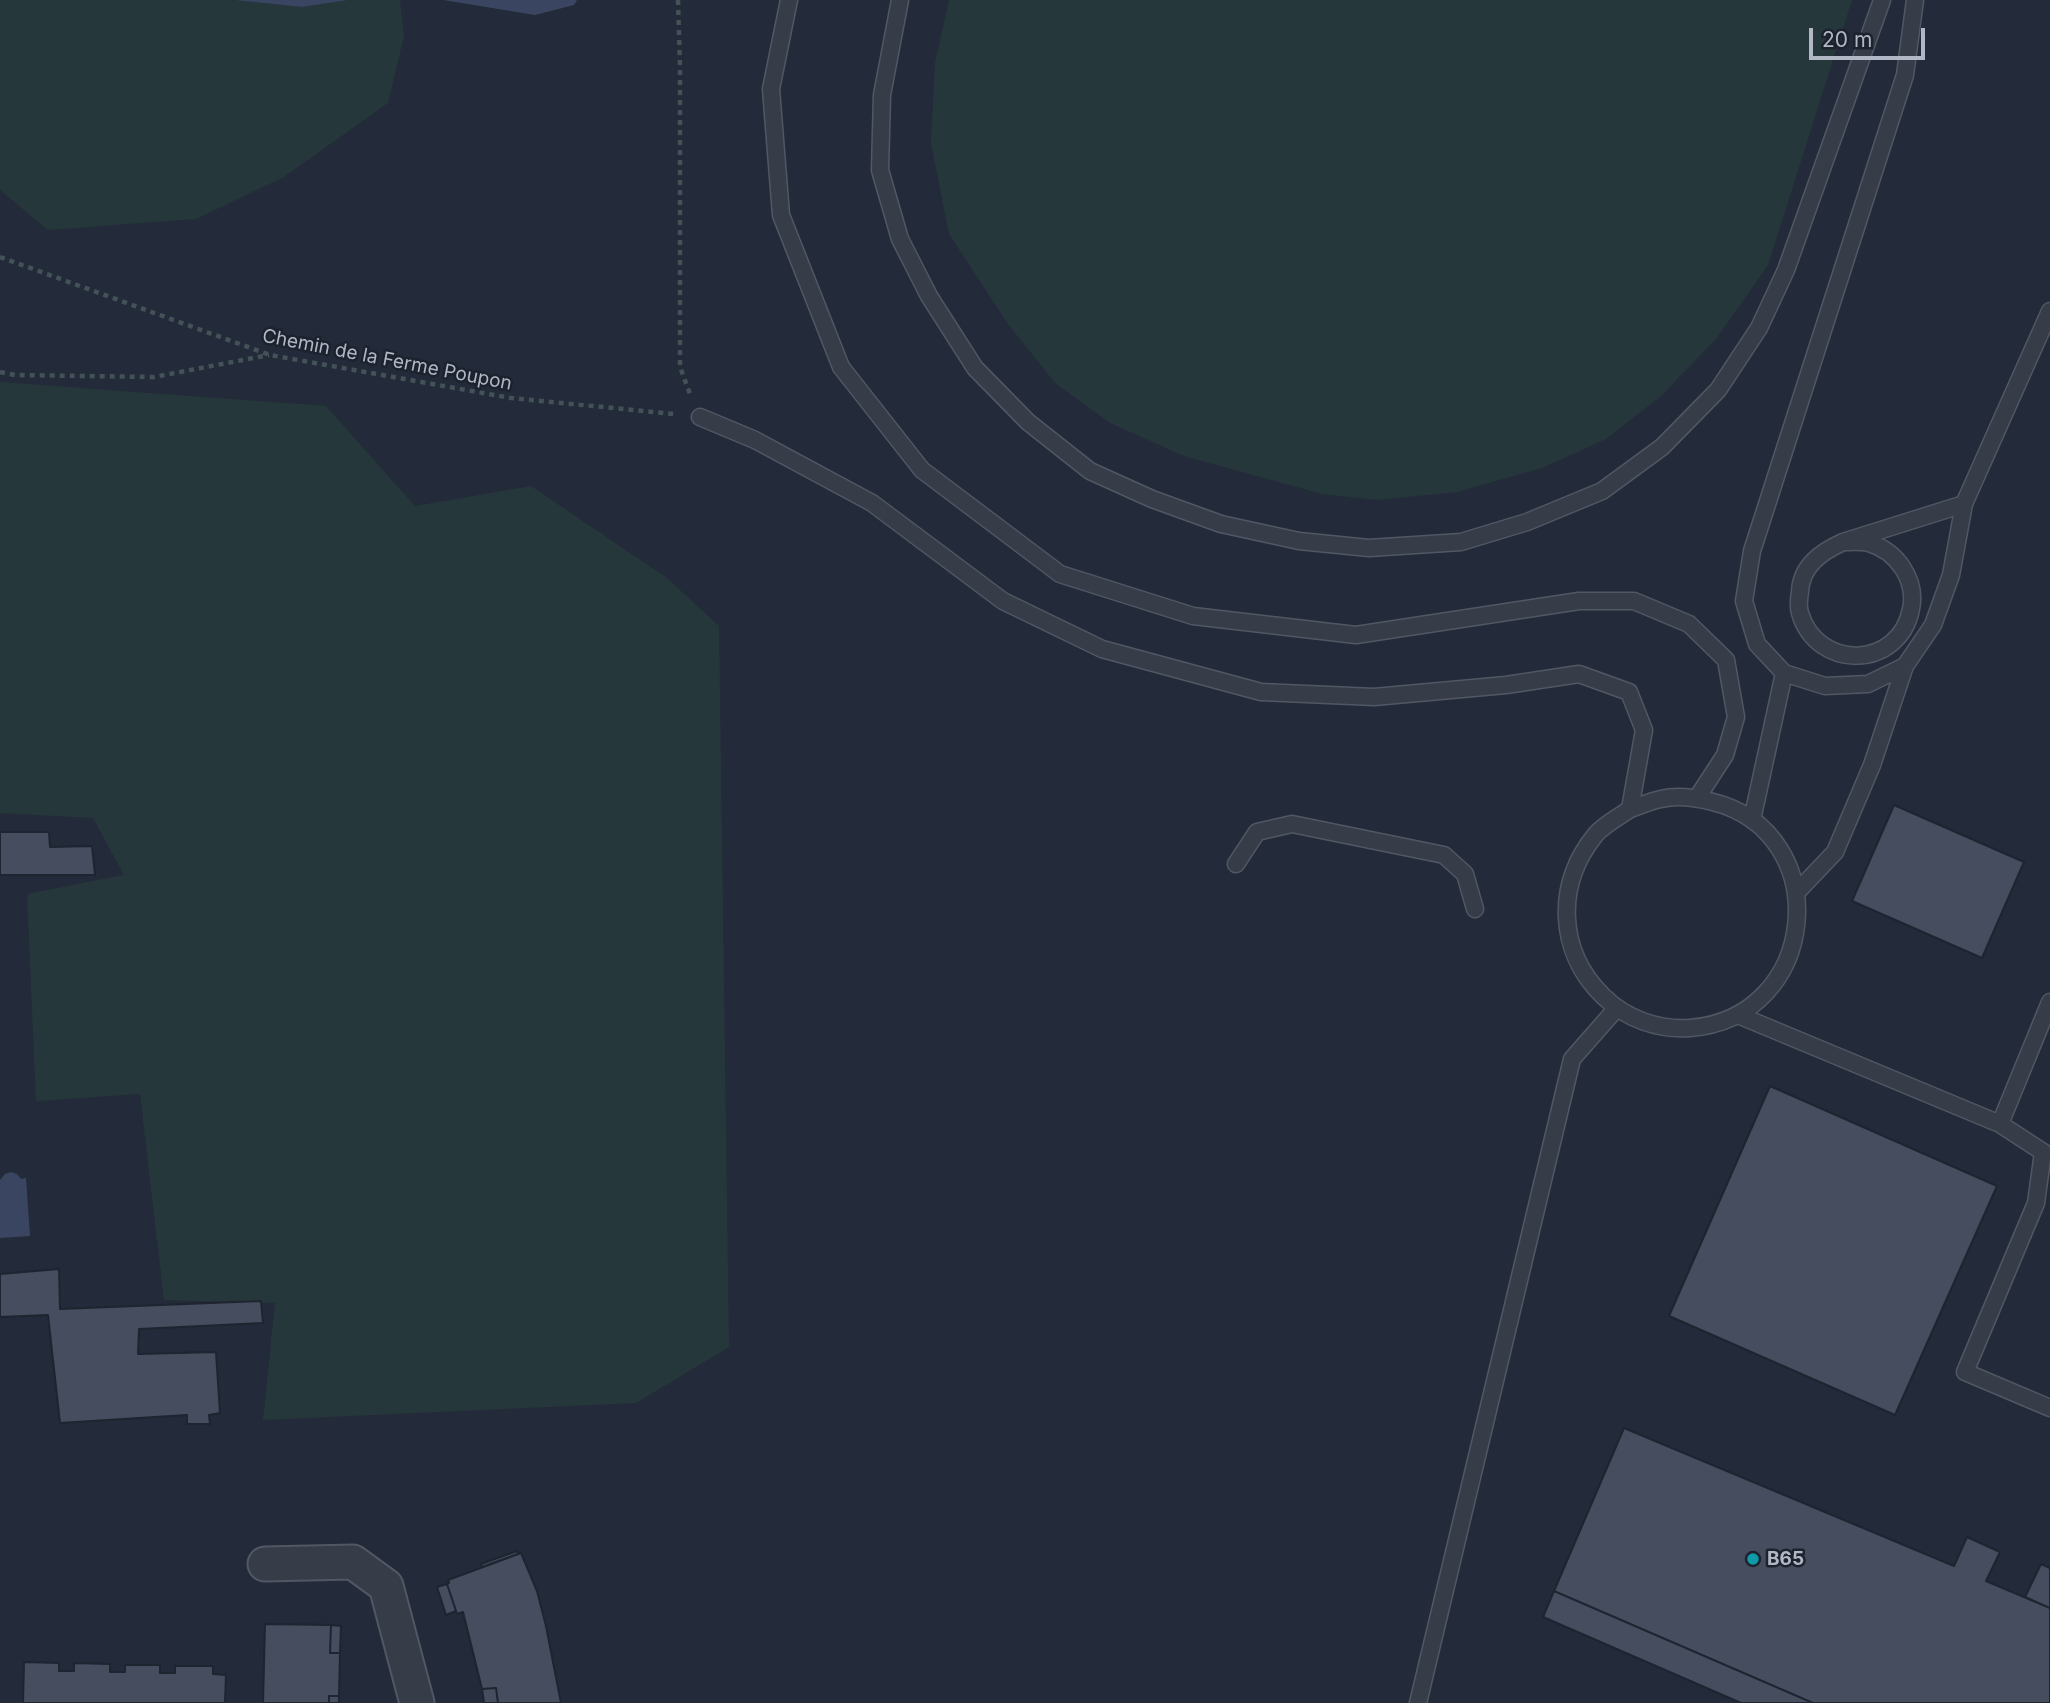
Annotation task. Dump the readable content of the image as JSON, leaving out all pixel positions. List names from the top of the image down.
{
  "streets": {
    "path": ["Chemin de la Ferme Poupon"]
  },
  "places": ["B65"],
  "scale_bar": "20 m"
}
